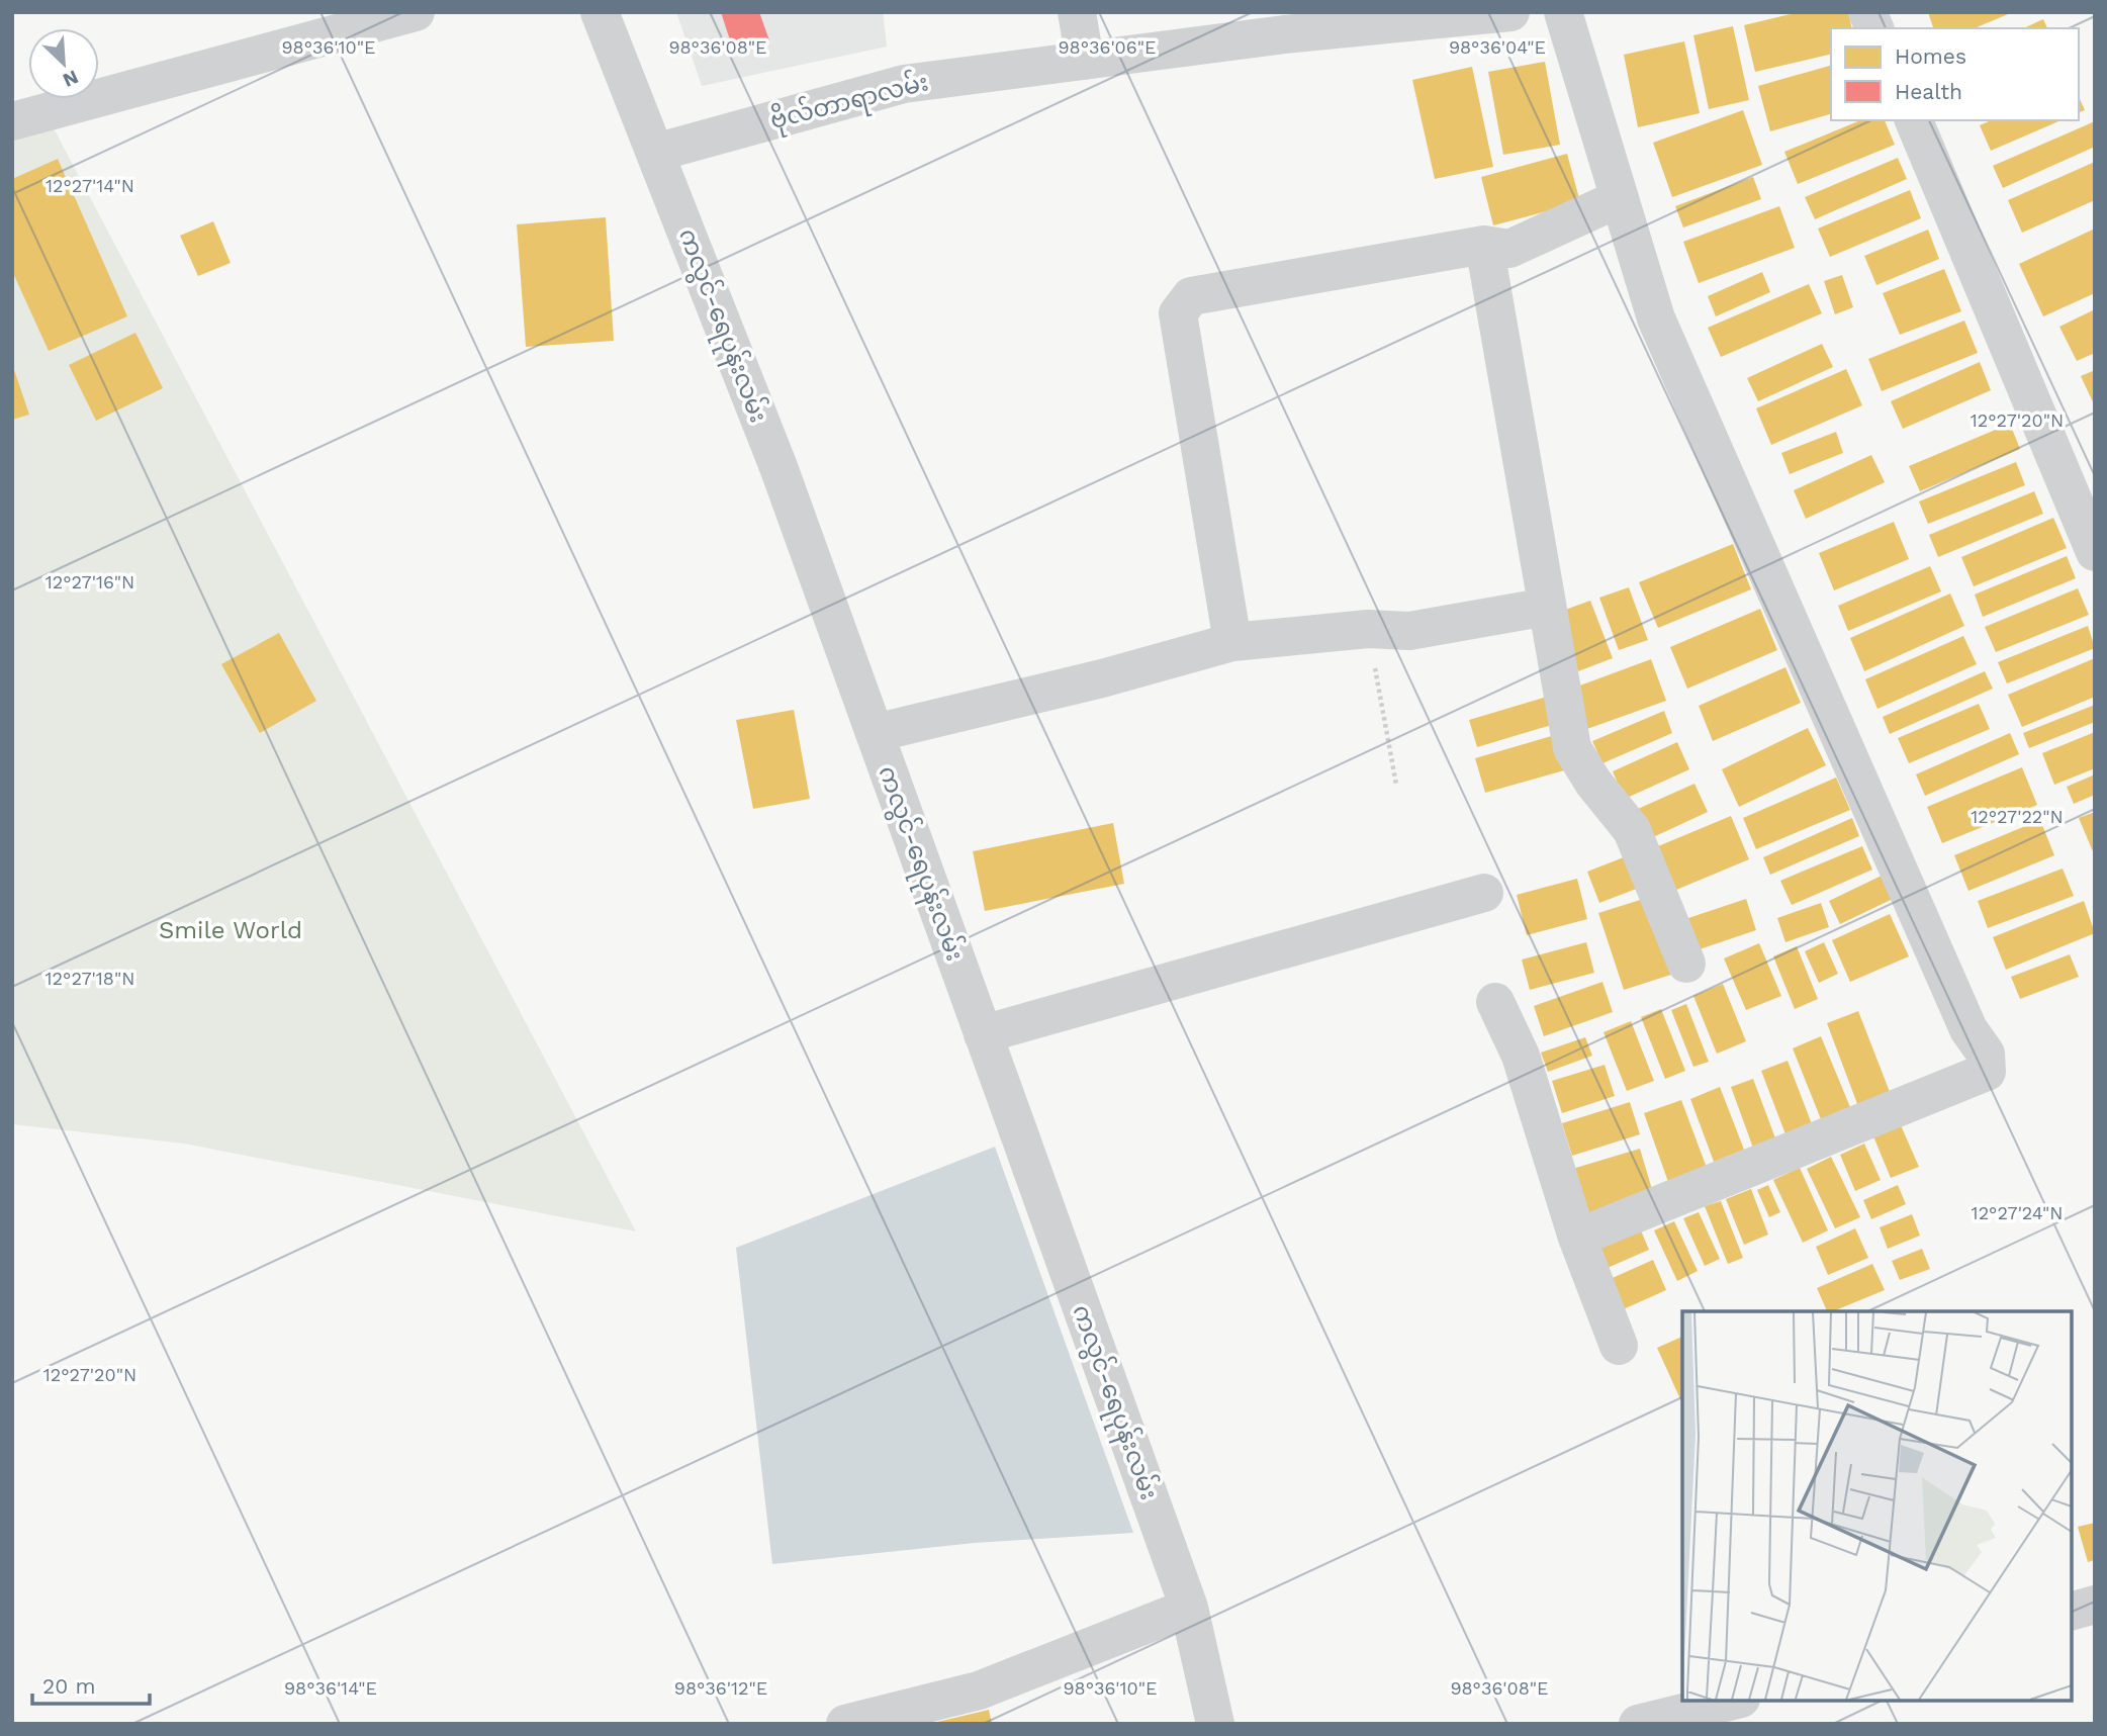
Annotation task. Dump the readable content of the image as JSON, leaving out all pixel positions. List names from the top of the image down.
{
  "streets": {
    "street": ["ဗိုလ်တာရာလမ်း", "ကလွင်-ရေပုန်းလမ်း"]
  },
  "crossings": [
    ["ဗိုလ်တာရာလမ်း", "ကလွင်-ရေပုန်းလမ်း"]
  ],
  "parks": ["Smile World"],
  "legend": ["Homes", "Health"],
  "scale_bar": "20 m",
  "north": "bottom right",
  "coordinates": [
    "98°36'10\"E",
    "98°36'08\"E",
    "98°36'06\"E",
    "98°36'04\"E",
    "12°27'14\"N",
    "12°27'20\"N",
    "12°27'16\"N",
    "12°27'22\"N",
    "12°27'18\"N",
    "12°27'24\"N",
    "98°36'14\"E",
    "98°36'12\"E"
  ]
}
